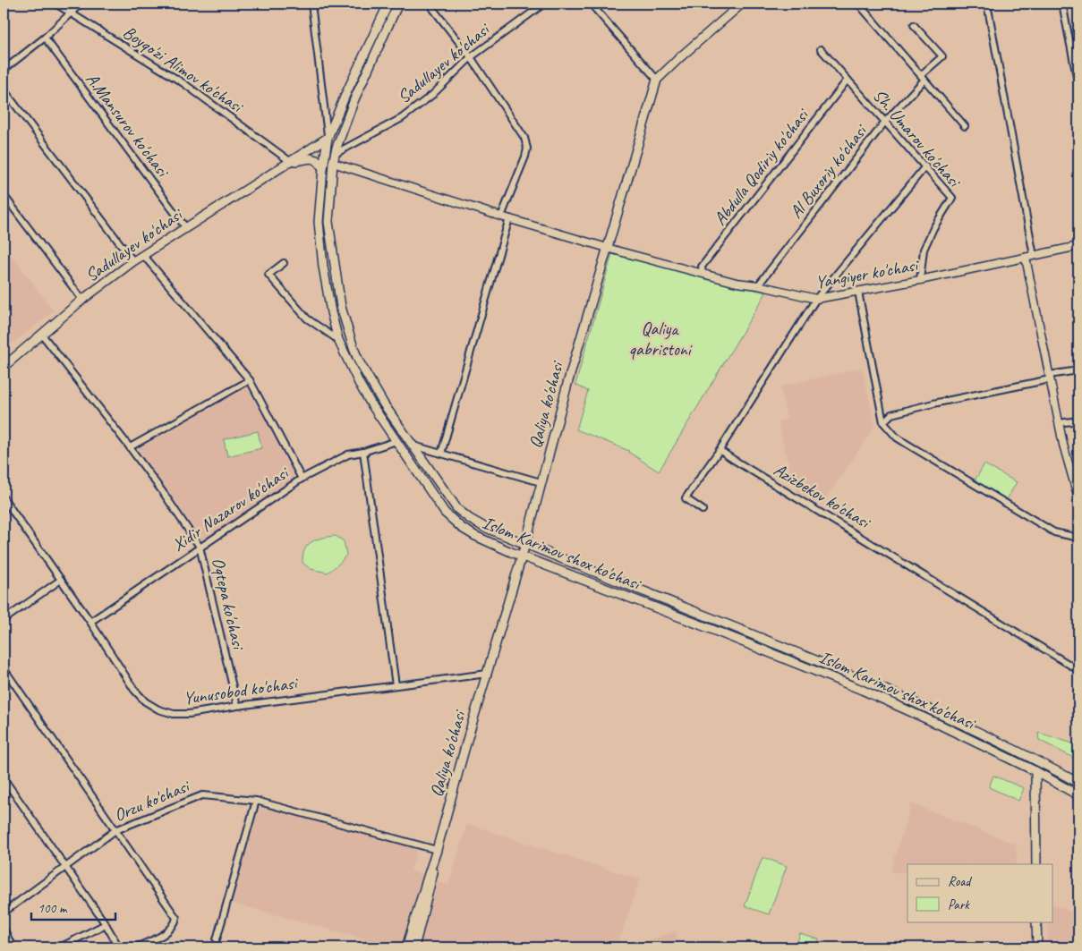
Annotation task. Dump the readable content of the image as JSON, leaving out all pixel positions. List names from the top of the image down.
{
  "streets": {
    "main road": ["Sadullayev ko'chasi", "Qaliya ko'chasi", "Islom Karimov shox ko'chasi"],
    "street": [
      "Boyqo'zi Alimov ko'chasi",
      "A.Mansurov ko'chasi",
      "Sh. Umarov ko'chasi",
      "Abdulla Qodiriy ko'chasi",
      "Al Buxoriy ko'chasi",
      "Yangiyer ko'chasi",
      "Azizbekov ko'chasi",
      "Xidir Nazarov ko'chasi",
      "Oqtepa ko'chasi",
      "Yunusobod ko'chasi",
      "Orzu ko'chasi"
    ]
  },
  "crossings": [
    ["Sadullayev ko'chasi", "Boyqo'zi Alimov ko'chasi"],
    ["Sadullayev ko'chasi", "A.Mansurov ko'chasi"],
    ["Sadullayev ko'chasi", "Islom Karimov shox ko'chasi"],
    ["Sadullayev ko'chasi", "Oqtepa ko'chasi"],
    ["Sh. Umarov ko'chasi", "Abdulla Qodiriy ko'chasi"],
    ["Sh. Umarov ko'chasi", "Al Buxoriy ko'chasi"],
    ["Sh. Umarov ko'chasi", "Yangiyer ko'chasi"],
    ["Abdulla Qodiriy ko'chasi", "Yangiyer ko'chasi"],
    ["Al Buxoriy ko'chasi", "Yangiyer ko'chasi"],
    ["Yangiyer ko'chasi", "Qaliya ko'chasi"],
    ["Yangiyer ko'chasi", "Islom Karimov shox ko'chasi"],
    ["Qaliya ko'chasi", "Islom Karimov shox ko'chasi"],
    ["Qaliya ko'chasi", "Yunusobod ko'chasi"],
    ["Qaliya ko'chasi", "Orzu ko'chasi"],
    ["Xidir Nazarov ko'chasi", "Islom Karimov shox ko'chasi"],
    ["Xidir Nazarov ko'chasi", "Oqtepa ko'chasi"],
    ["Xidir Nazarov ko'chasi", "Yunusobod ko'chasi"],
    ["Oqtepa ko'chasi", "Yunusobod ko'chasi"]
  ],
  "parks": ["Qaliya qabristoni"],
  "legend": ["Road", "Park"],
  "scale_bar": "100 m"
}
